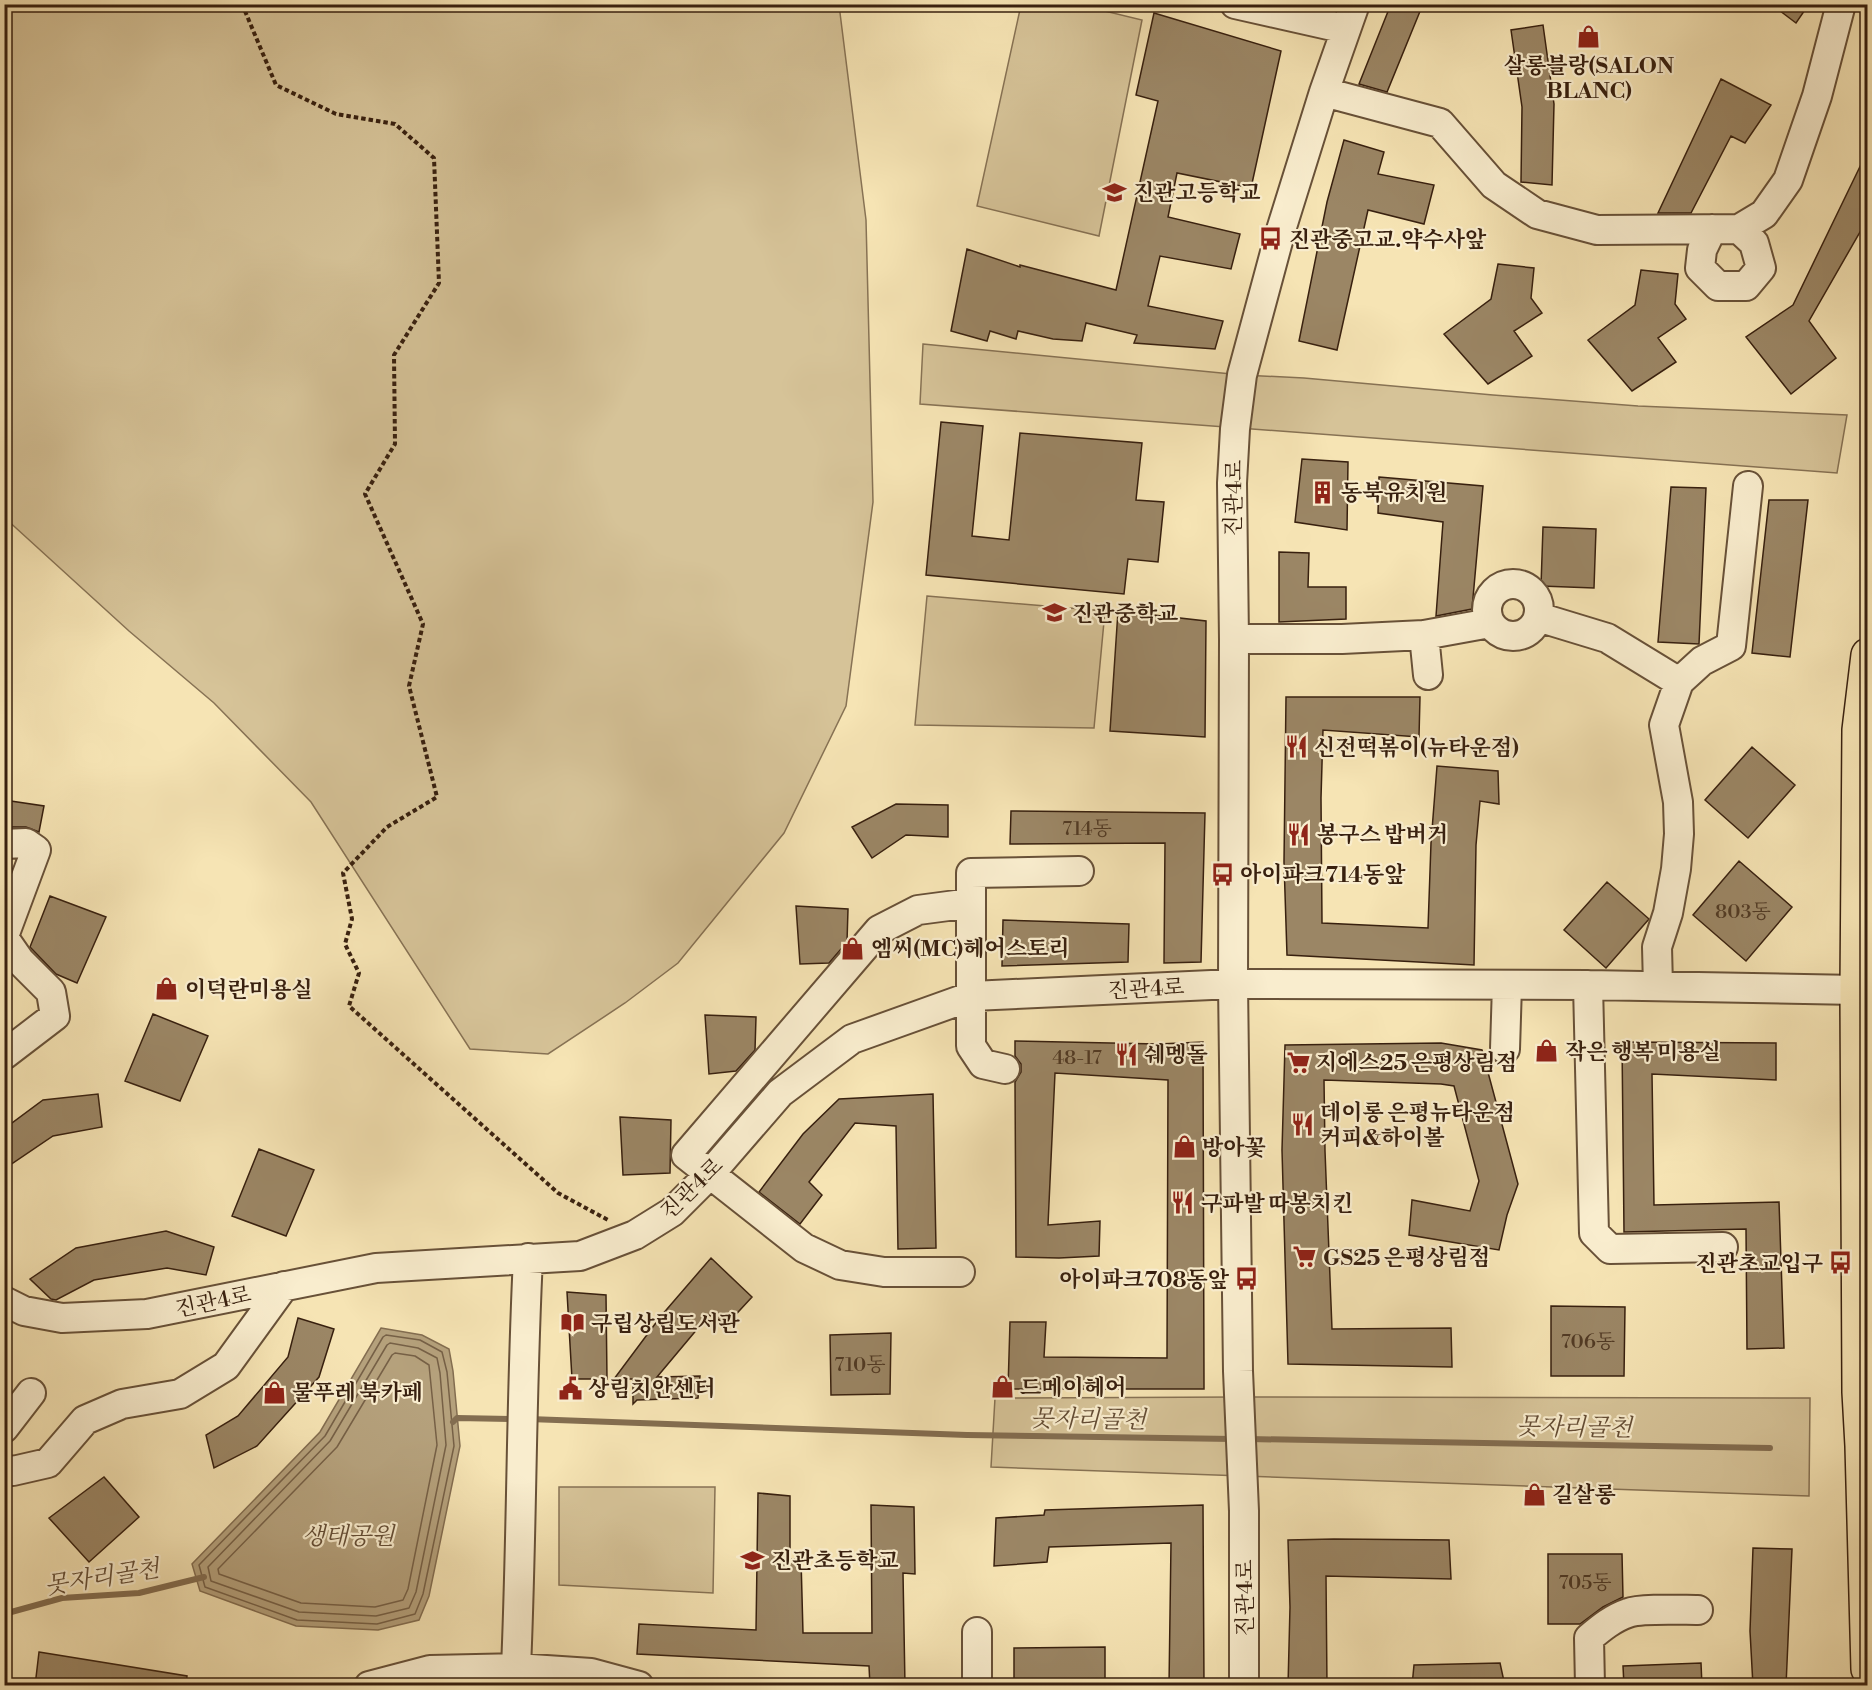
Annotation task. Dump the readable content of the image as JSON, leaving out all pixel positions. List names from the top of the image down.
{
  "streets": {
    "street": ["진관4로"]
  },
  "water": ["못자리골천", "생태공원"],
  "places": {
    "shop": [
      "살롱블랑(SALON BLANC)",
      "엠씨(MC)헤어스토리",
      "이덕란미용실",
      "작은 행복 미용실",
      "방아꽃",
      "드메이헤어",
      "물푸레 북카페",
      "길살롱"
    ],
    "school or university": ["진관고등학교", "진관중학교", "진관초등학교"],
    "bus stop": [
      "진관중고교.약수사앞",
      "아이파크714동앞",
      "진관초교입구",
      "아이파크708동앞"
    ],
    "building": ["동북유치원"],
    "restaurant": [
      "신전떡볶이(뉴타운점)",
      "봉구스 밥버거",
      "쉐멩돌",
      "데이롱 은평뉴타운점 커피&하이볼",
      "구파발 따봉치킨"
    ],
    "supermarket": ["지에스25 은평상림점", "GS25 은평상림점"],
    "library": ["구립상립도서관"],
    "public building": ["상림치안센터"]
  },
  "house_numbers": [
    "714동",
    "803동",
    "48-17",
    "706동",
    "710동",
    "705동"
  ]
}
